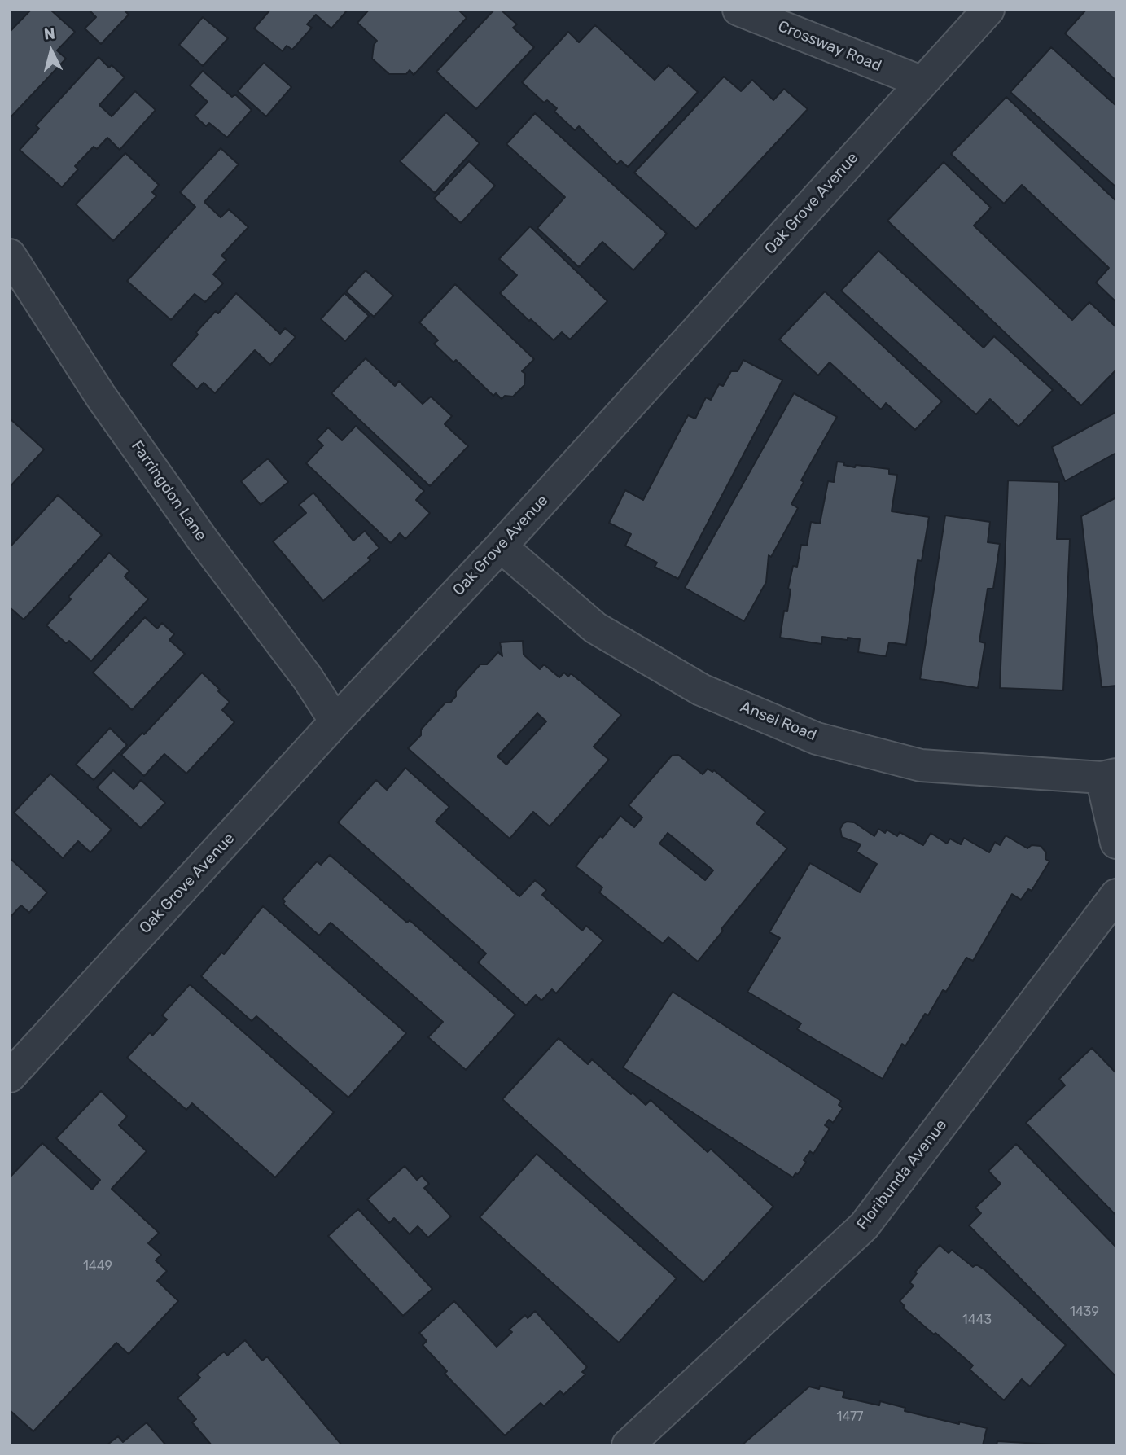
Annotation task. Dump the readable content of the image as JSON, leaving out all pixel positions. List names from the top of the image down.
{
  "streets": {
    "street": [
      "Crossway Road",
      "Oak Grove Avenue",
      "Farringdon Lane",
      "Ansel Road",
      "Floribunda Avenue"
    ]
  },
  "crossings": [
    ["Crossway Road", "Oak Grove Avenue"],
    ["Oak Grove Avenue", "Farringdon Lane"],
    ["Oak Grove Avenue", "Ansel Road"]
  ],
  "house_numbers": [
    "1449",
    "1439",
    "1443",
    "1477"
  ],
  "north": "top"
}
